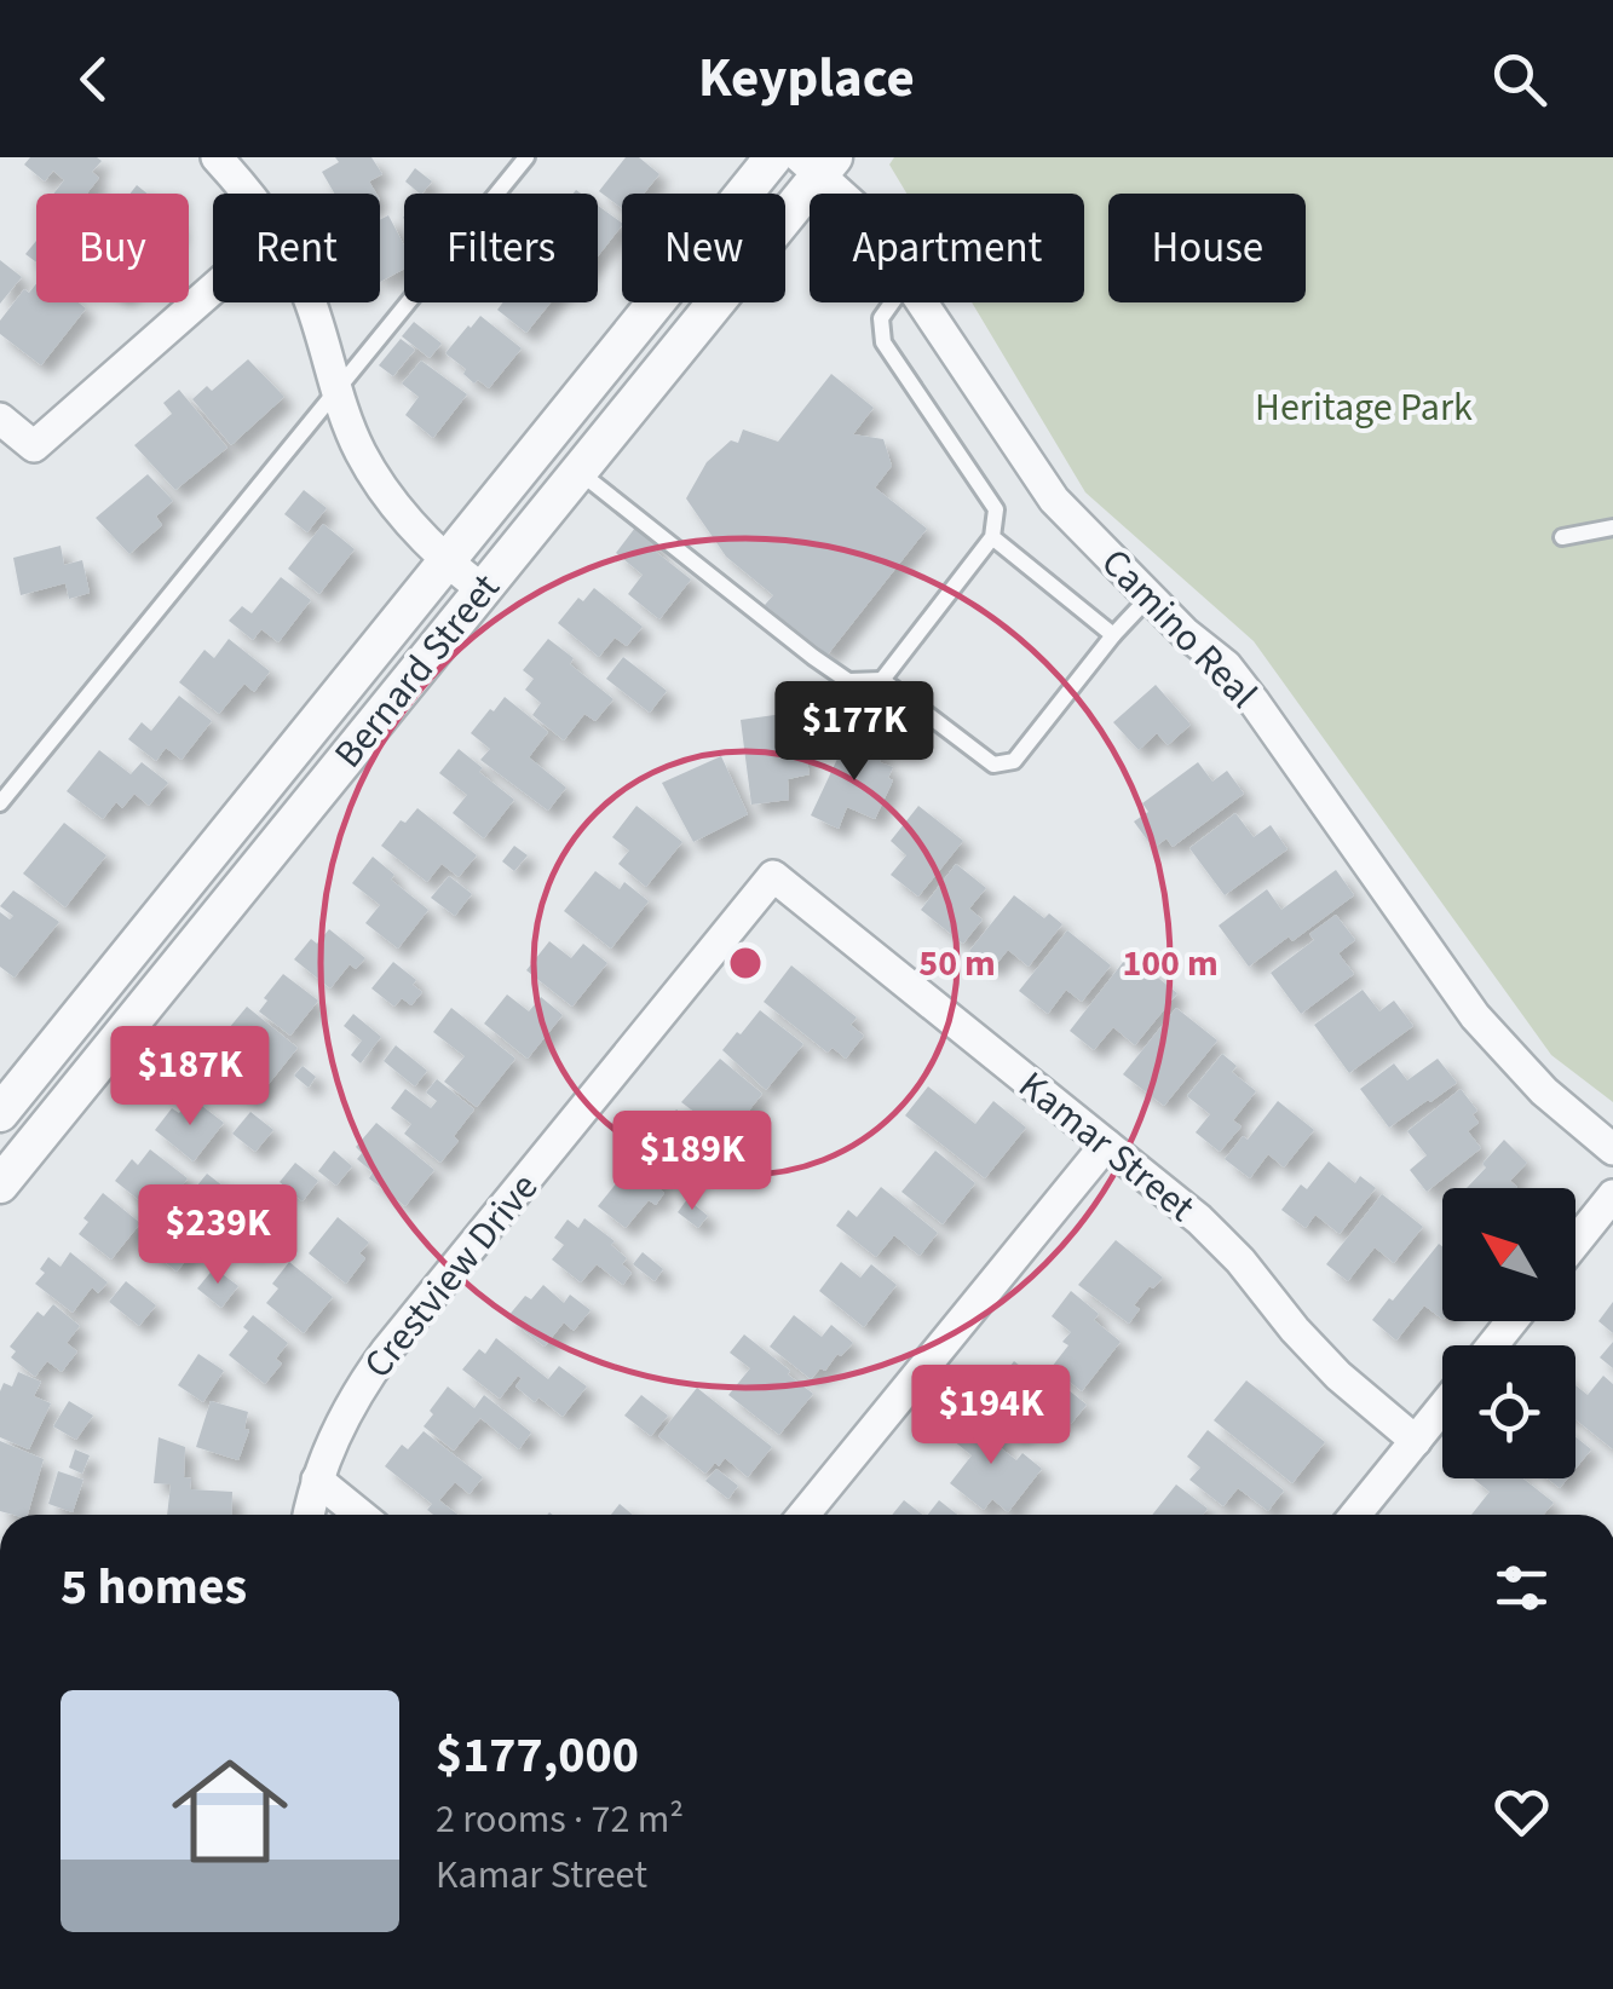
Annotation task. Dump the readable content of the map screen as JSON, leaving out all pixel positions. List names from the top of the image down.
{
  "streets": {
    "street": [
      "Camino Real",
      "Bernard Street",
      "Kamar Street",
      "Crestview Drive"
    ]
  },
  "crossings": [
    ["Camino Real", "Bernard Street"],
    ["Kamar Street", "Crestview Drive"]
  ],
  "parks": ["Heritage Park"],
  "north": "top left",
  "page": {
    "header": "Keyplace",
    "chip": [
      "Buy",
      "Rent",
      "Filters",
      "New",
      "Apartment",
      "House"
    ],
    "price": [
      "$177K",
      "$187K",
      "$189K",
      "$239K",
      "$194K"
    ],
    "heading": "5 homes",
    "list": [
      {
        "name": "$177,000",
        "note": "2 rooms · 72 m² · Kamar Street"
      }
    ]
  },
  "rings": ["50 m", "100 m"]
}
